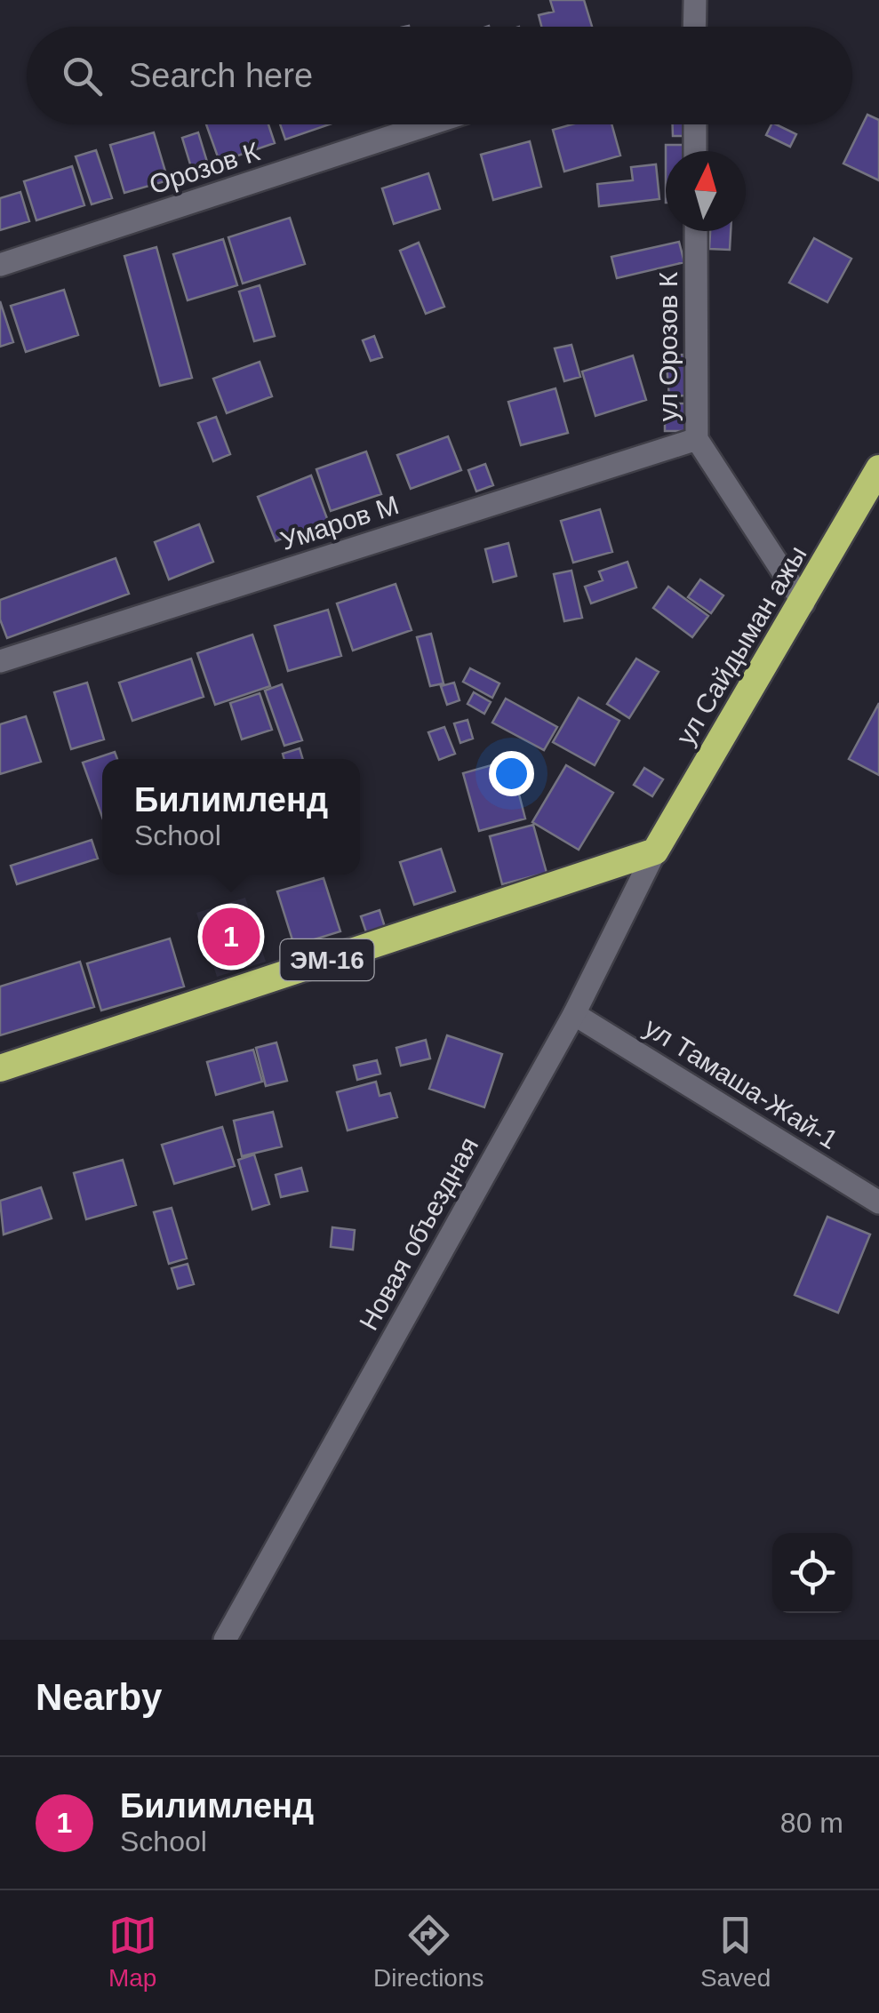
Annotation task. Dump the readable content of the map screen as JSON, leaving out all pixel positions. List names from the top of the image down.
{
  "streets": {
    "highway": ["ул Сайдыман ажы", "ЭМ-16"],
    "street": [
      "Орозов К",
      "ул Орозов К",
      "Умаров М",
      "ул Тамаша-Жай-1",
      "Новая объездная"
    ]
  },
  "crossings": [
    ["ул Орозов К", "Умаров М"],
    ["ул Орозов К", "ул Сайдыман ажы"],
    ["ул Сайдыман ажы", "ЭМ-16"],
    ["ул Сайдыман ажы", "Новая объездная"],
    ["ЭМ-16", "Новая объездная"],
    ["ул Тамаша-Жай-1", "Новая объездная"]
  ],
  "north": "top",
  "page": {
    "search": "Search here",
    "popup": ["Билимленд", "School"],
    "pins": "1",
    "heading": "Nearby",
    "list": [
      {
        "mark": "1",
        "name": "Билимленд",
        "note": "School",
        "value": "80 m"
      }
    ],
    "nav": ["Map", "Directions", "Saved"]
  }
}
